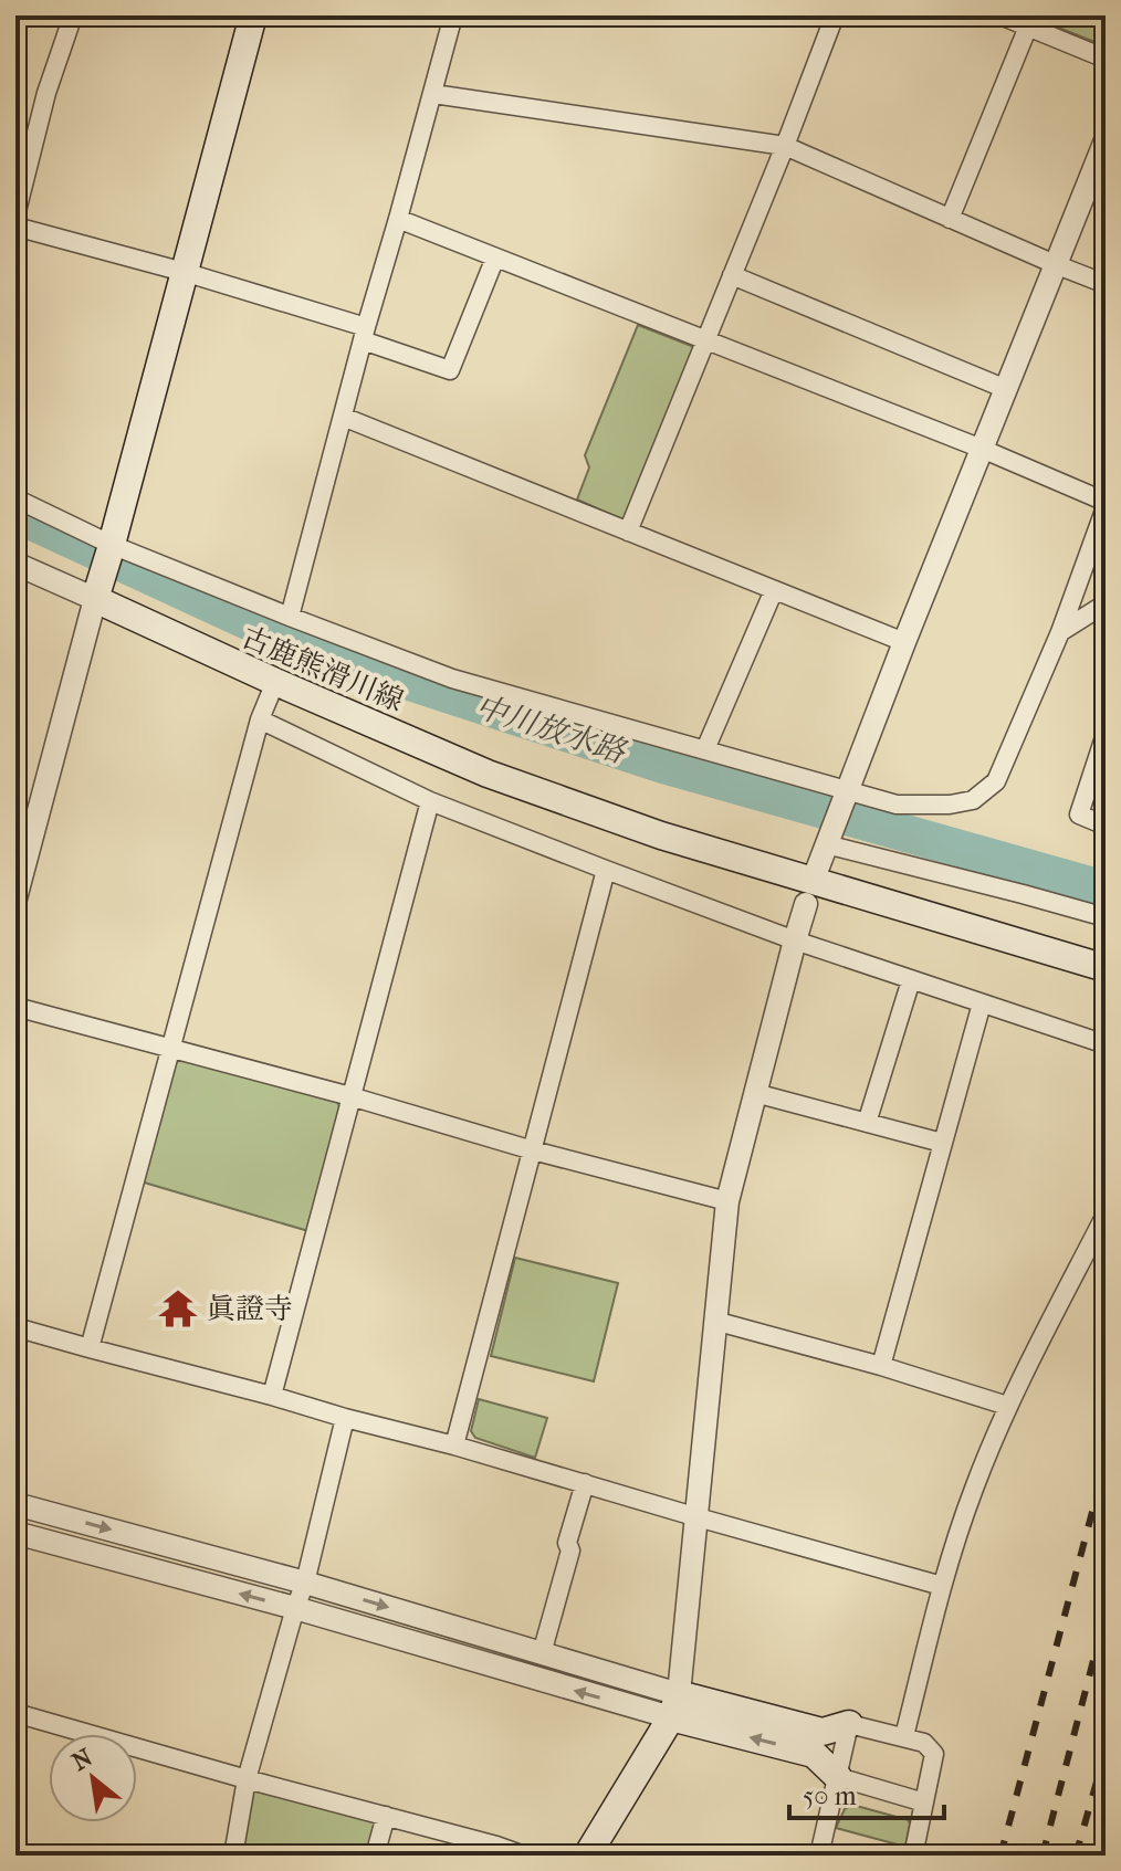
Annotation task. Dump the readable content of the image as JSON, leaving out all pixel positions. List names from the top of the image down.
{
  "streets": {
    "main road": ["古鹿熊滑川線"]
  },
  "water": ["中川放水路"],
  "places": {
    "temple": ["眞證寺"]
  },
  "scale_bar": "50 m",
  "north": "top left"
}
